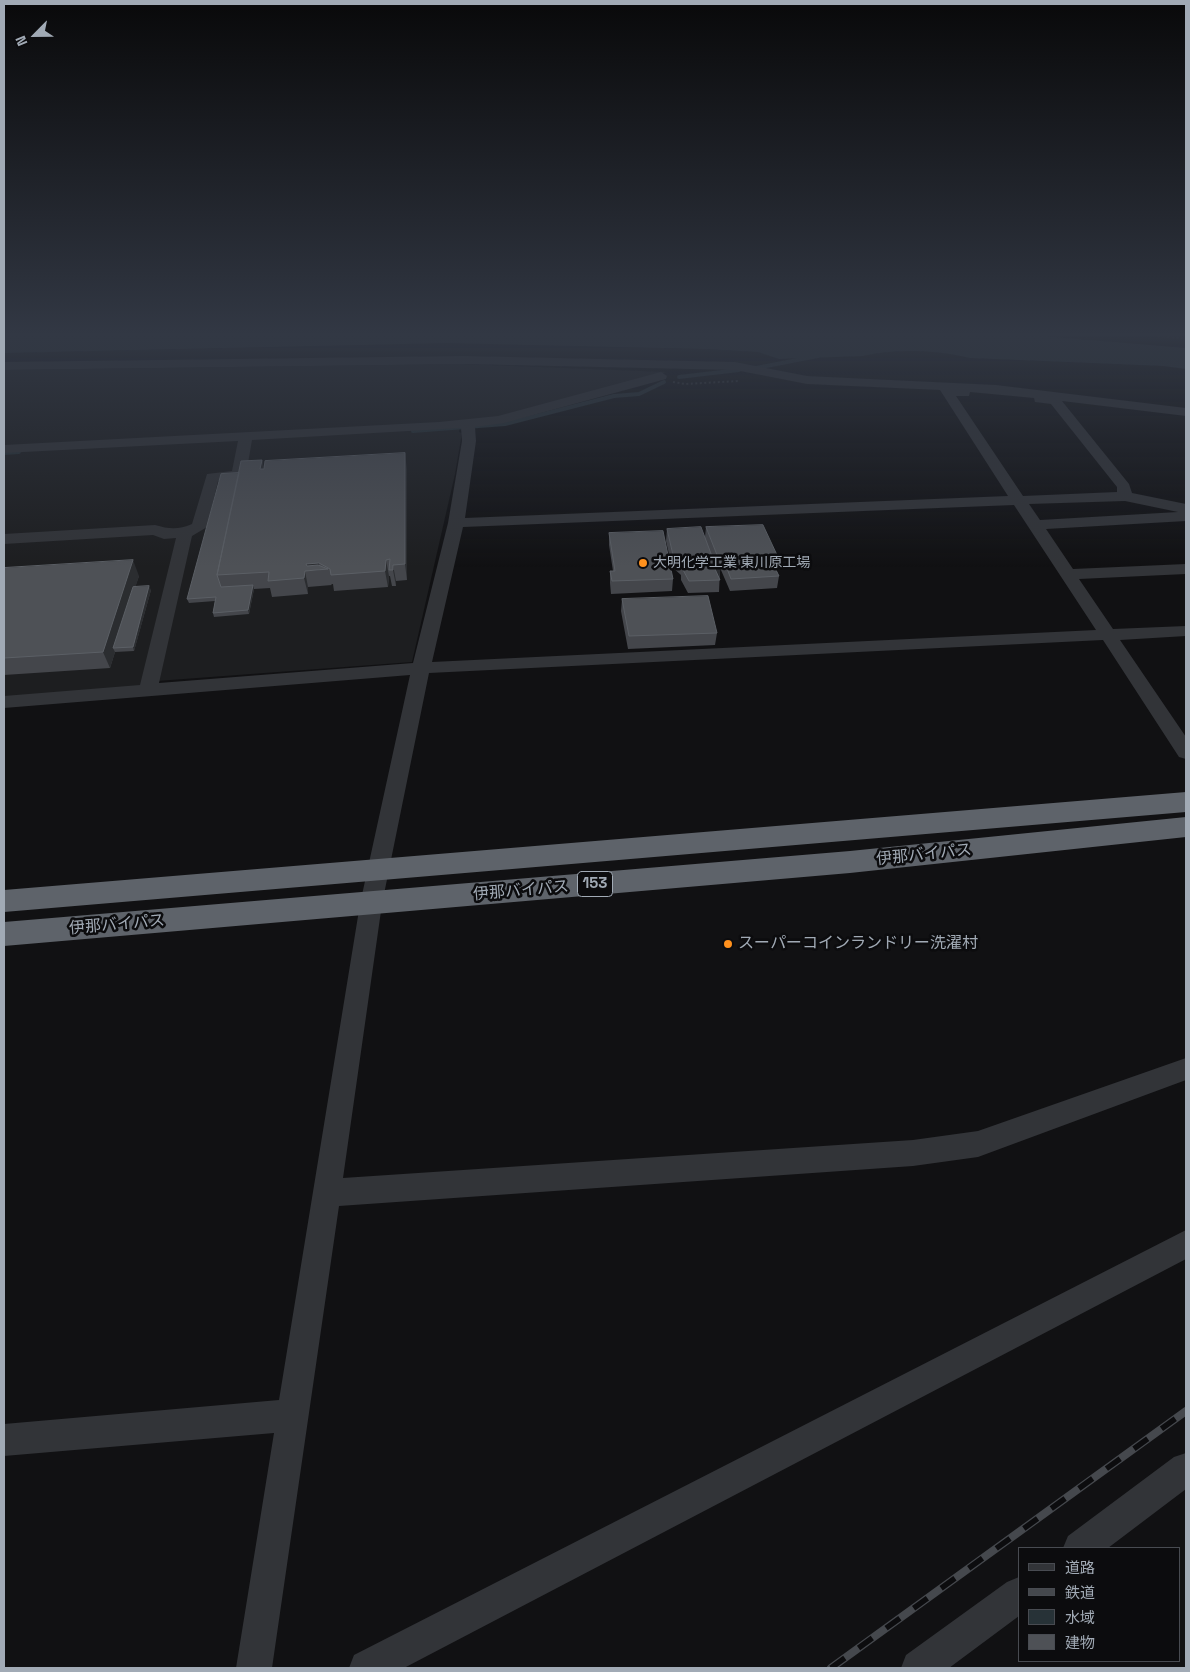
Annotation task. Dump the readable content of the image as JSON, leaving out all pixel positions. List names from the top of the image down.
{
  "streets": {
    "highway": ["伊那バイパス", "153"]
  },
  "places": ["大明化学工業 東川原工場", "スーパーコインランドリー洗濯村"],
  "legend": [
    "道路",
    "鉄道",
    "水域",
    "建物"
  ],
  "north": "bottom left"
}
